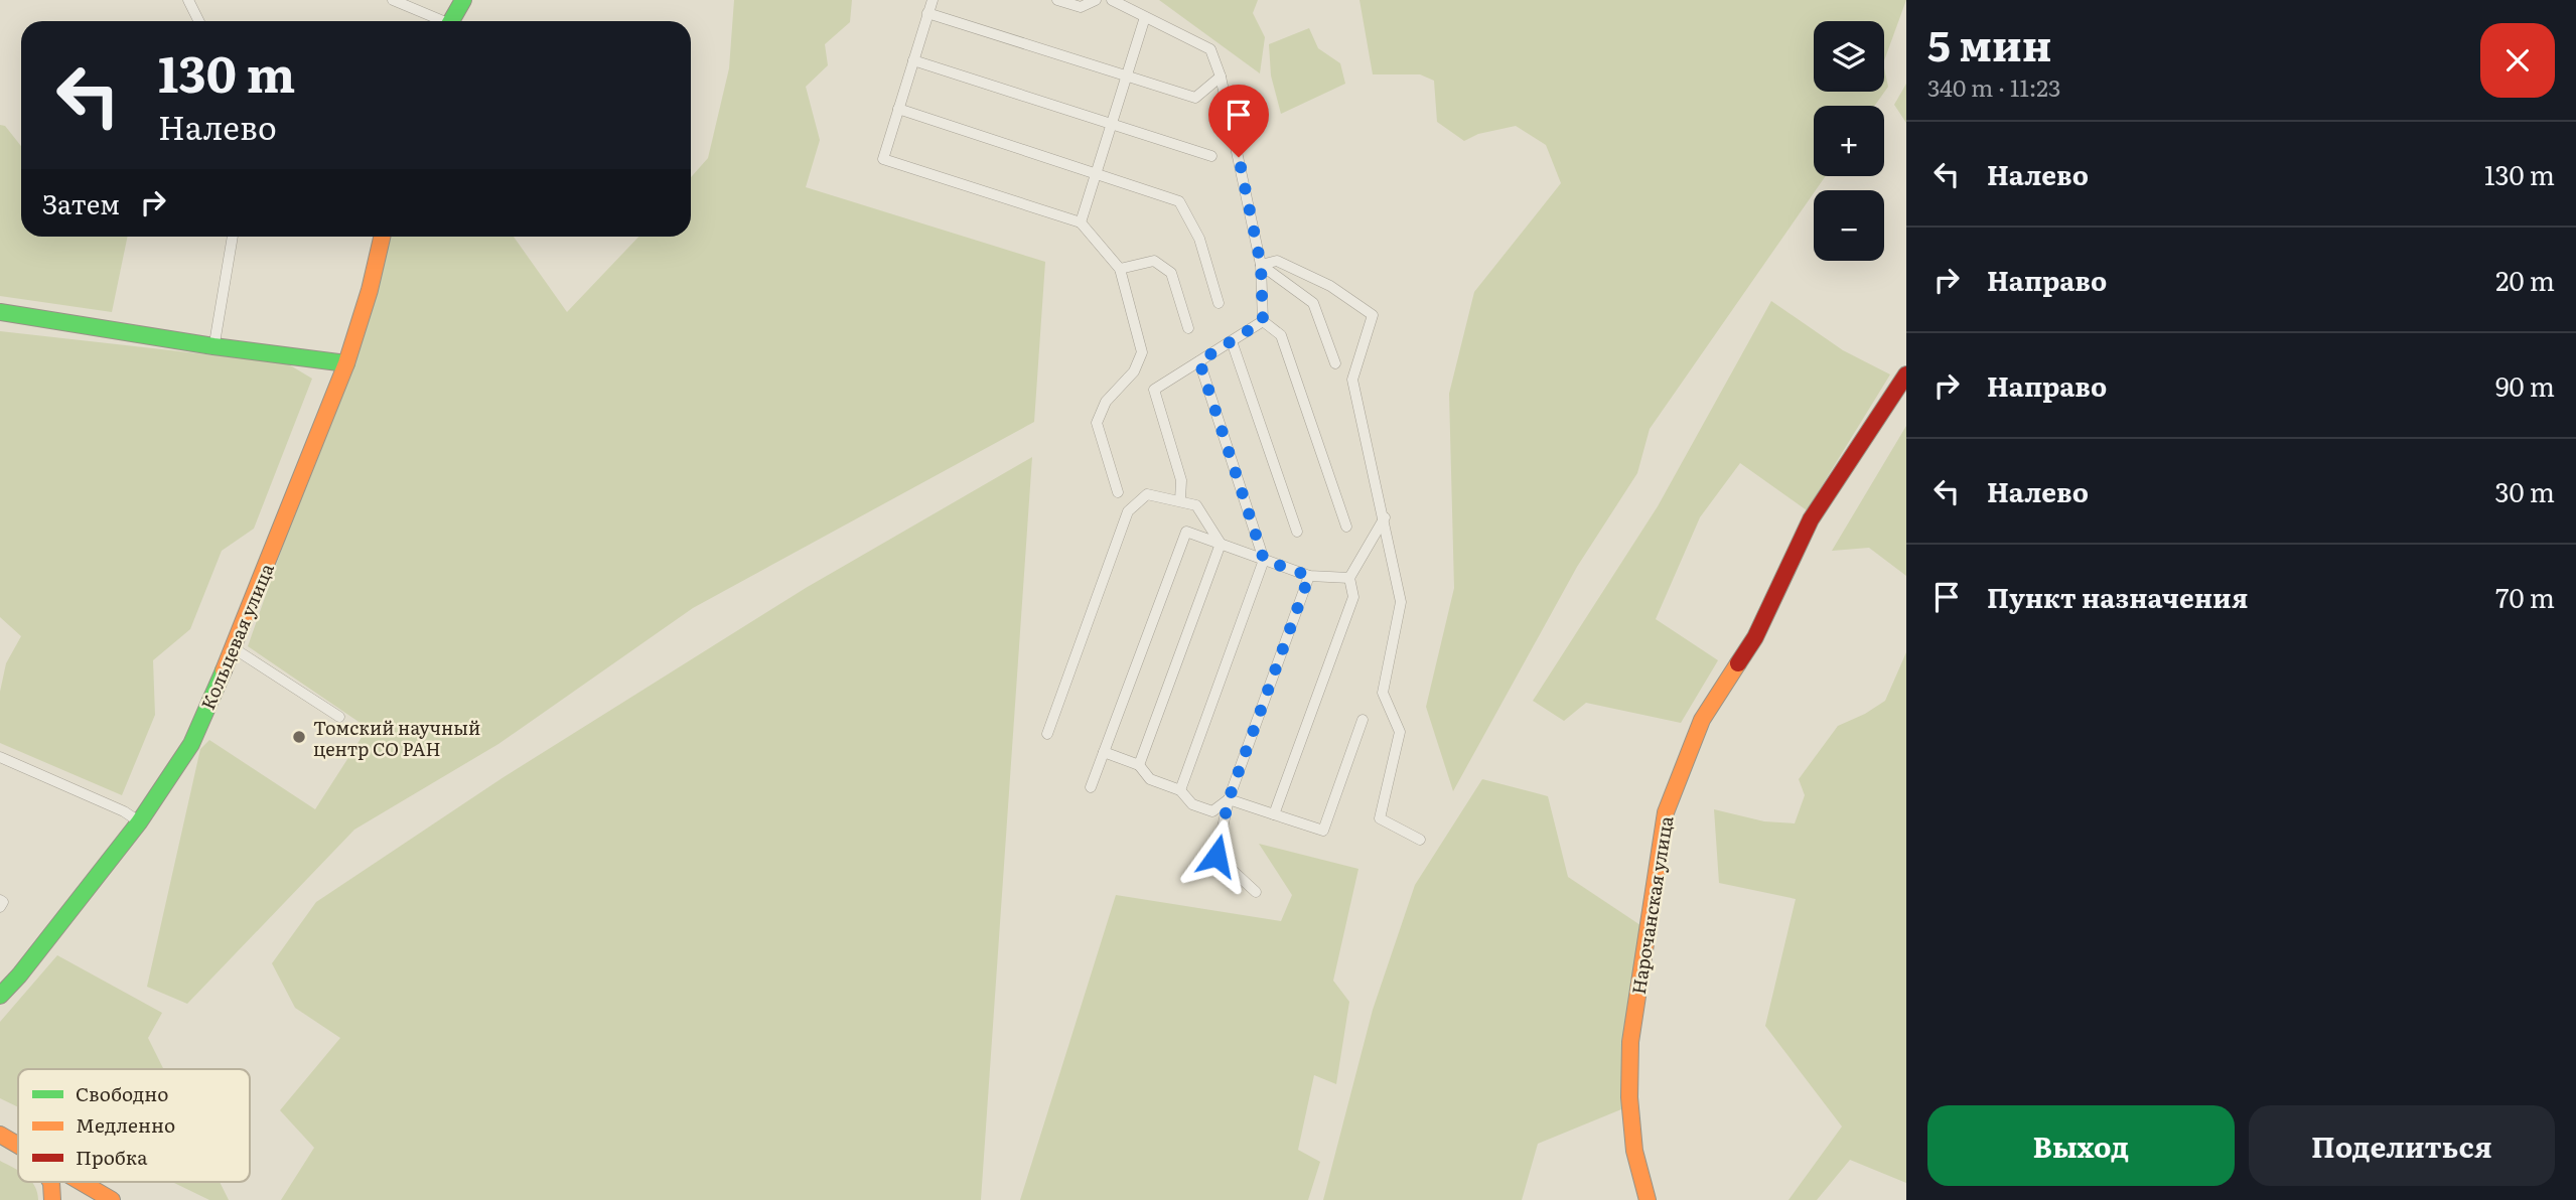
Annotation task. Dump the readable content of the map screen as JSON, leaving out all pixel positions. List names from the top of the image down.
{
  "streets": {
    "street": ["Кольцевая улица", "Нарочанская улица"]
  },
  "places": ["Томский научный центр СО РАН"],
  "legend": ["Свободно", "Медленно", "Пробка"],
  "page": {
    "heading": ["5 мин", "340 m · 11:23"],
    "map_buttons": ["+", "−"],
    "turn": ["130 m", "Налево"],
    "list": [
      {
        "name": "Налево",
        "value": "130 m"
      },
      {
        "name": "Направо",
        "value": "20 m"
      },
      {
        "name": "Направо",
        "value": "90 m"
      },
      {
        "name": "Налево",
        "value": "30 m"
      },
      {
        "name": "Пункт назначения",
        "value": "70 m"
      }
    ],
    "then": "Затем",
    "buttons": ["Выход", "Поделиться"]
  }
}
